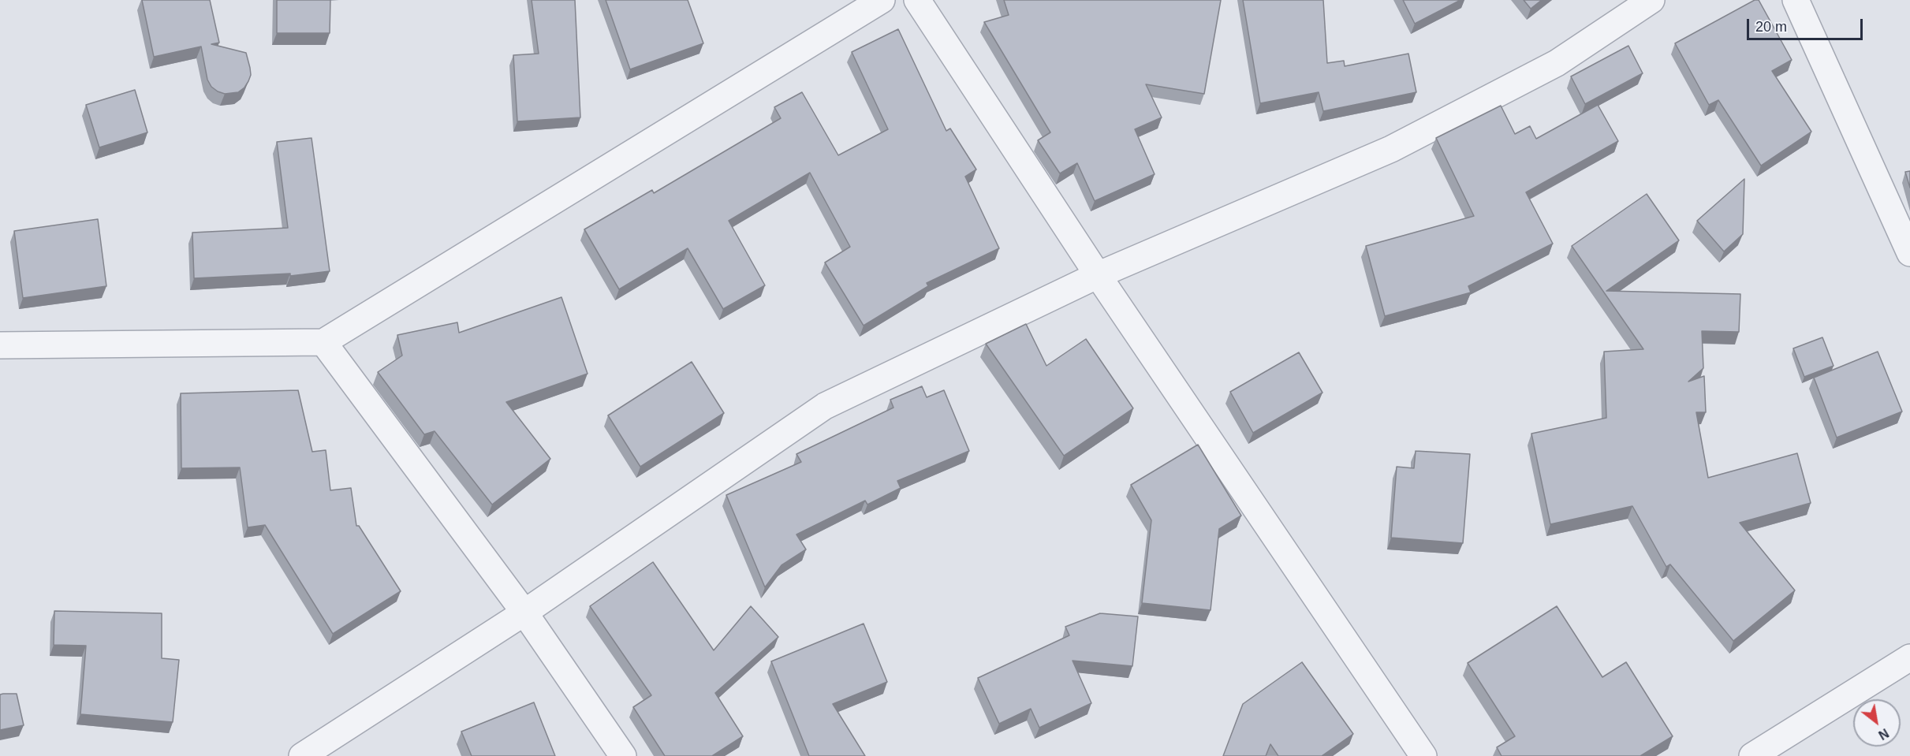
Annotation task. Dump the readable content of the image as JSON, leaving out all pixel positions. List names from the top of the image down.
{
  "scale_bar": "20 m",
  "north": "bottom right"
}
